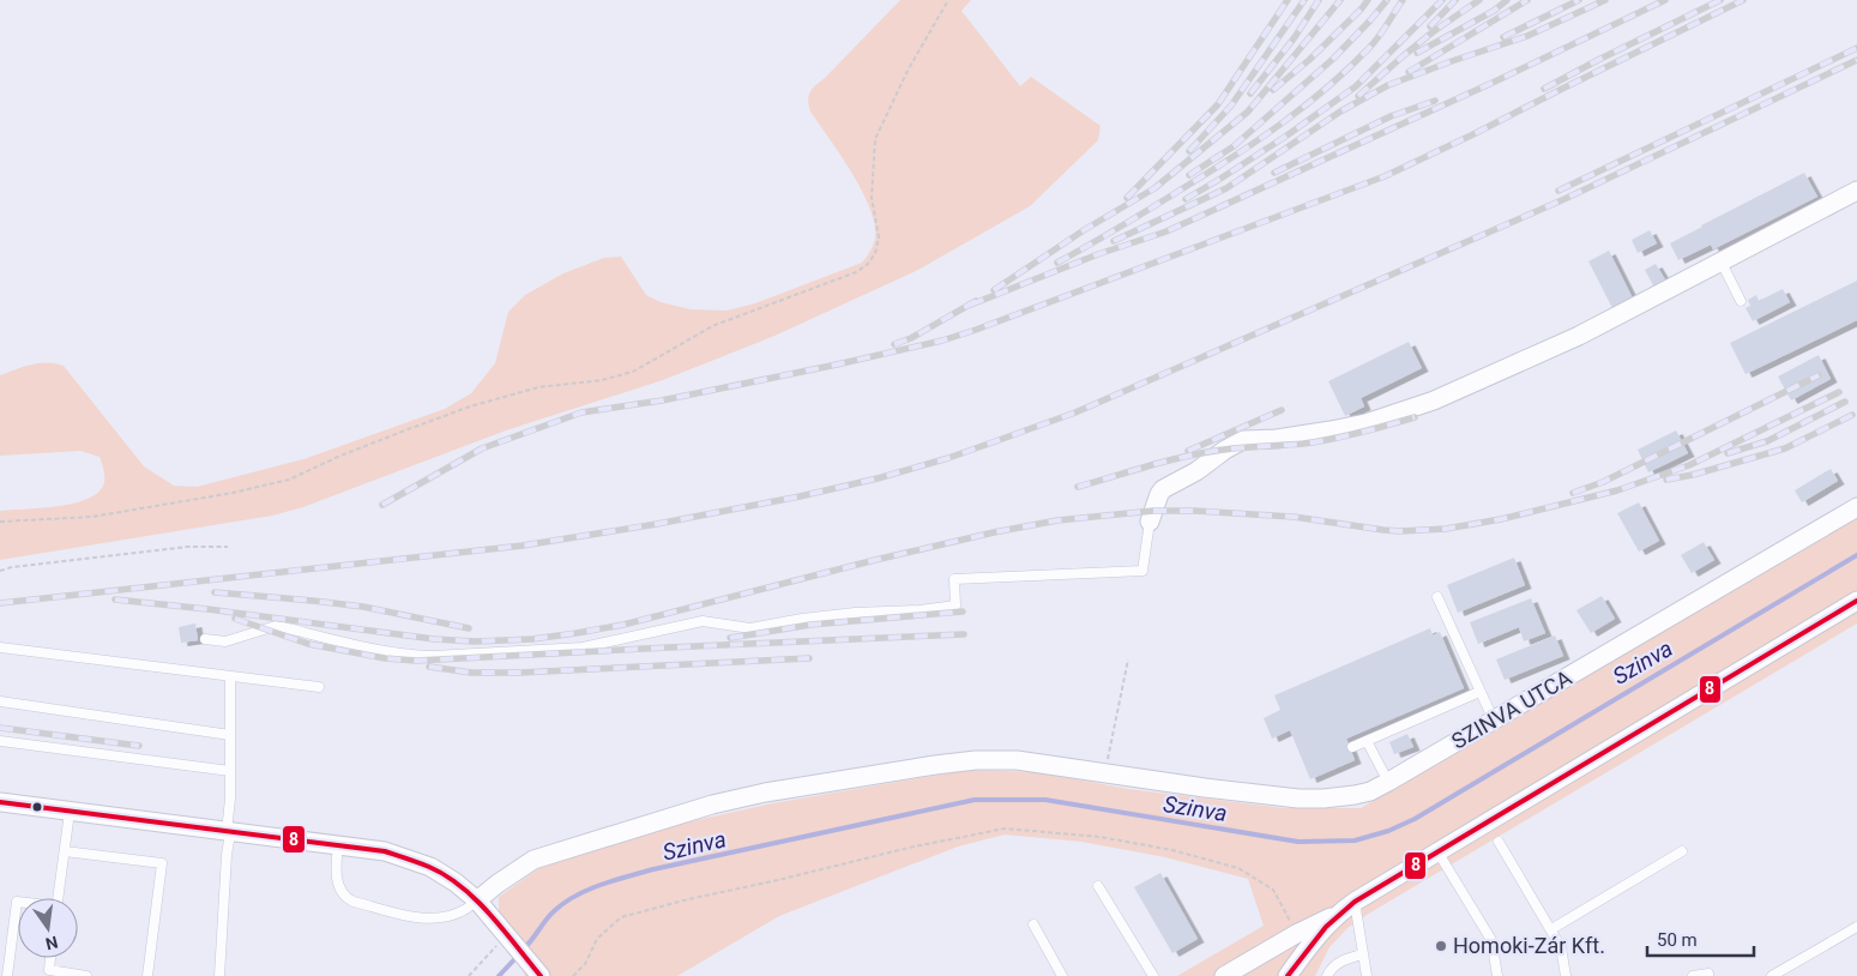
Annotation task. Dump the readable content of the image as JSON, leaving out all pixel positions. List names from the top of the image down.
{
  "streets": {
    "street": ["SZINVA UTCA"]
  },
  "water": ["Szinva"],
  "places": ["Homoki-Zár Kft."],
  "lines": ["transit line 8"],
  "scale_bar": "50 m",
  "north": "bottom"
}
